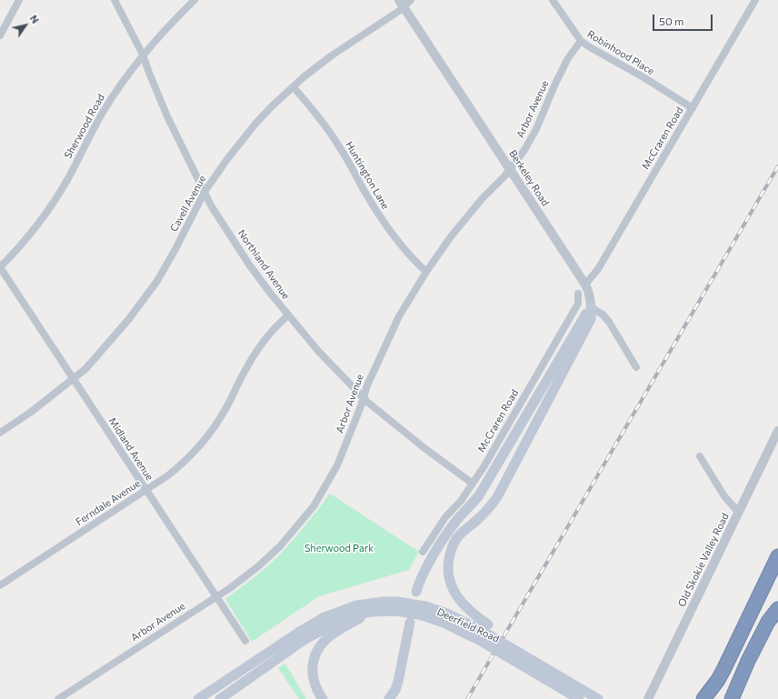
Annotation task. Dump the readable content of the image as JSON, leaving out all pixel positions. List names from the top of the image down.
{
  "streets": {
    "main road": ["Deerfield Road"],
    "street": [
      "Robinhood Place",
      "Arbor Avenue",
      "Sherwood Road",
      "McCraren Road",
      "Huntington Lane",
      "Berkeley Road",
      "Cavell Avenue",
      "Northland Avenue",
      "Midland Avenue",
      "Ferndale Avenue",
      "Old Skokie Valley Road"
    ]
  },
  "crossings": [
    ["Robinhood Place", "Arbor Avenue"],
    ["Robinhood Place", "McCraren Road"],
    ["Arbor Avenue", "Huntington Lane"],
    ["Arbor Avenue", "Berkeley Road"],
    ["Arbor Avenue", "Northland Avenue"],
    ["Arbor Avenue", "Midland Avenue"],
    ["Sherwood Road", "Northland Avenue"],
    ["Sherwood Road", "Midland Avenue"],
    ["McCraren Road", "Berkeley Road"],
    ["McCraren Road", "Northland Avenue"],
    ["Huntington Lane", "Cavell Avenue"],
    ["Berkeley Road", "Cavell Avenue"],
    ["Cavell Avenue", "Northland Avenue"],
    ["Cavell Avenue", "Midland Avenue"],
    ["Northland Avenue", "Ferndale Avenue"],
    ["Midland Avenue", "Ferndale Avenue"]
  ],
  "parks": ["Sherwood Park"],
  "scale_bar": "50 m",
  "north": "top right"
}
